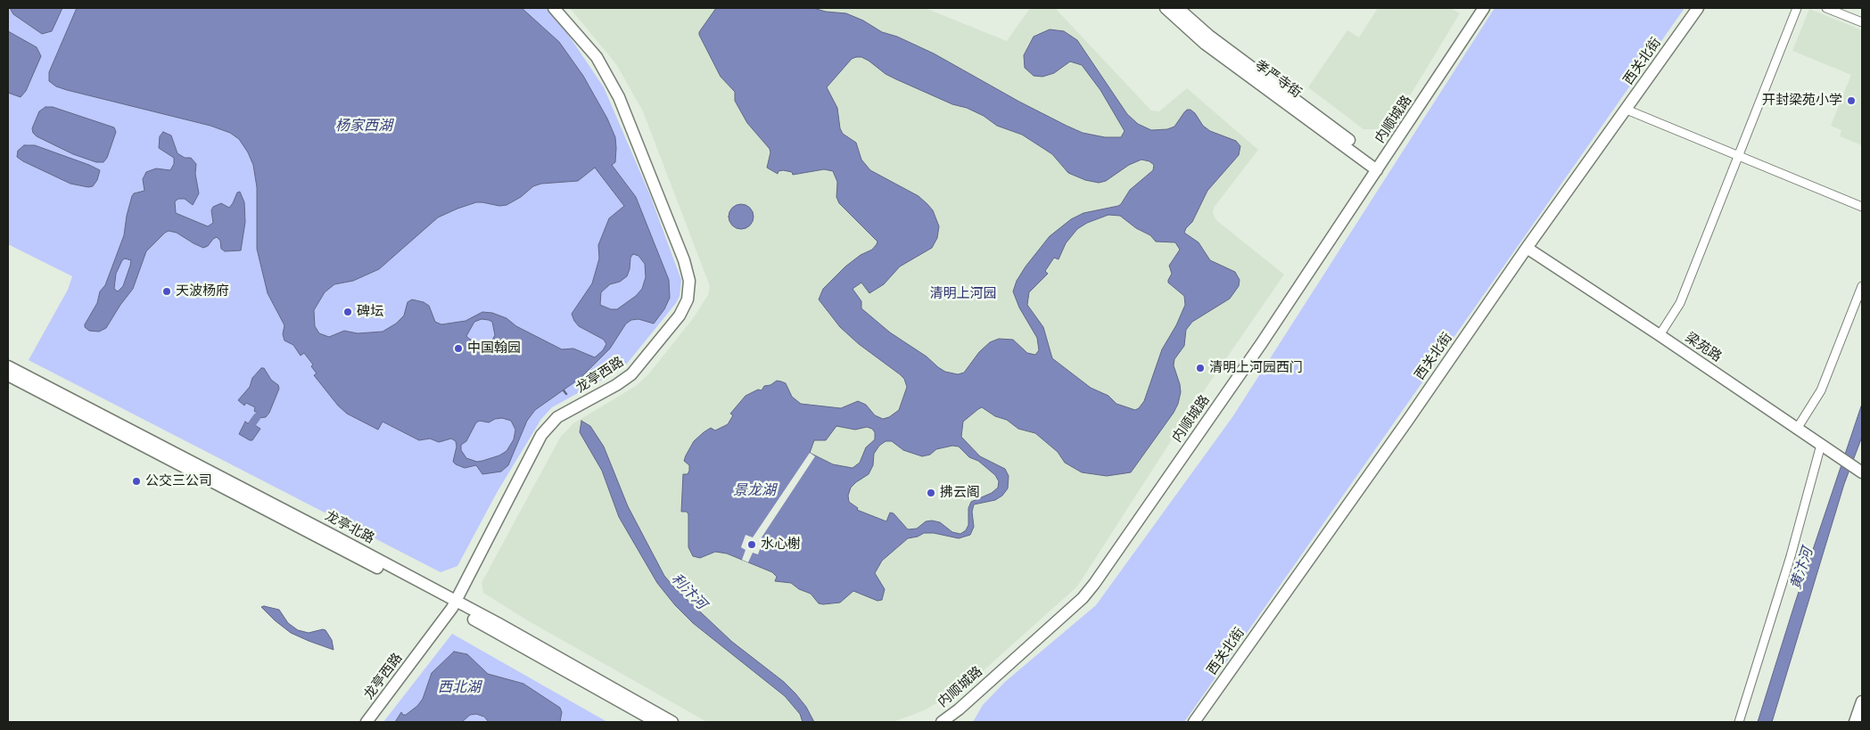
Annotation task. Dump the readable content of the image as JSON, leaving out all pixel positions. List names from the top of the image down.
{
  "streets": {
    "street": [
      "西关北街",
      "孝严寺街",
      "内顺城路",
      "梁苑路",
      "龙亭西路",
      "龙亭北路"
    ]
  },
  "crossings": [
    ["西关北街", "梁苑路"],
    ["孝严寺街", "内顺城路"],
    ["龙亭西路", "龙亭北路"]
  ],
  "water": [
    "杨家西湖",
    "景龙湖",
    "黄汴河",
    "利汴河",
    "西北湖"
  ],
  "parks": ["清明上河园"],
  "places": [
    "开封梁苑小学",
    "天波杨府",
    "碑坛",
    "中国翰园",
    "清明上河园西门",
    "公交三公司",
    "拂云阁",
    "水心榭"
  ]
}
